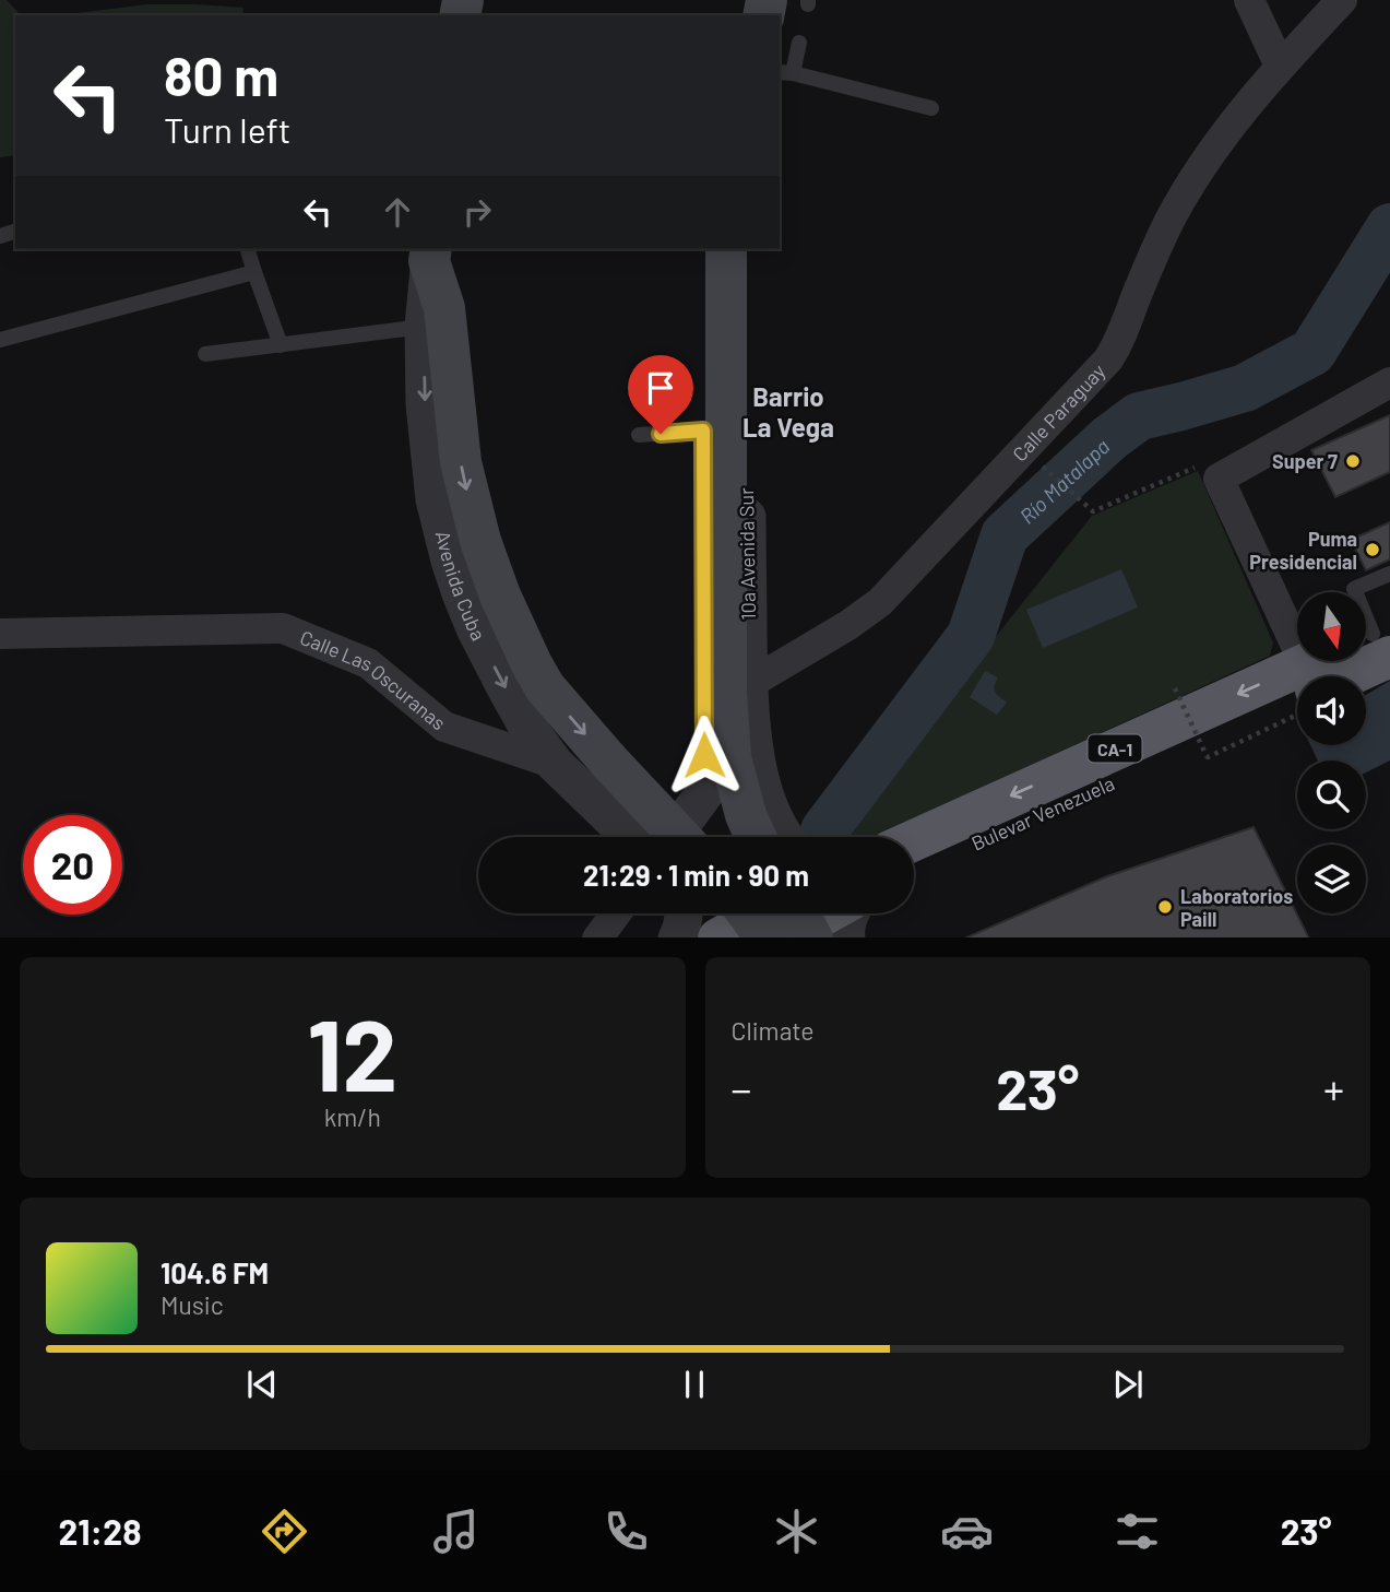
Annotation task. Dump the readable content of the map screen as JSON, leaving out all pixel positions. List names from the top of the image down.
{
  "streets": {
    "highway": ["CA-1", "Bulevar Venezuela"],
    "main road": ["10a Avenida Sur", "Avenida Cuba"],
    "street": ["Calle Paraguay", "Calle Las Oscuranas"]
  },
  "crossings": [
    ["Calle Paraguay", "10a Avenida Sur"],
    ["Avenida Cuba", "Calle Las Oscuranas"]
  ],
  "one_way": ["Avenida Cuba"],
  "districts": ["Barrio La Vega"],
  "water": ["Río Matalapa"],
  "places": ["Super 7", "Puma Presidencial", "Laboratorios Paill"],
  "north": "bottom",
  "page": {
    "turn": ["80 m", "Turn left"],
    "limit": "20",
    "trip": "21:29 · 1 min · 90 m",
    "tile": [
      ["12", "km/h"],
      "Climate"
    ],
    "heat": ["−", "23°", "+"],
    "song": ["104.6 FM", "Music"],
    "tabs": ["21:28", "23°"]
  }
}
